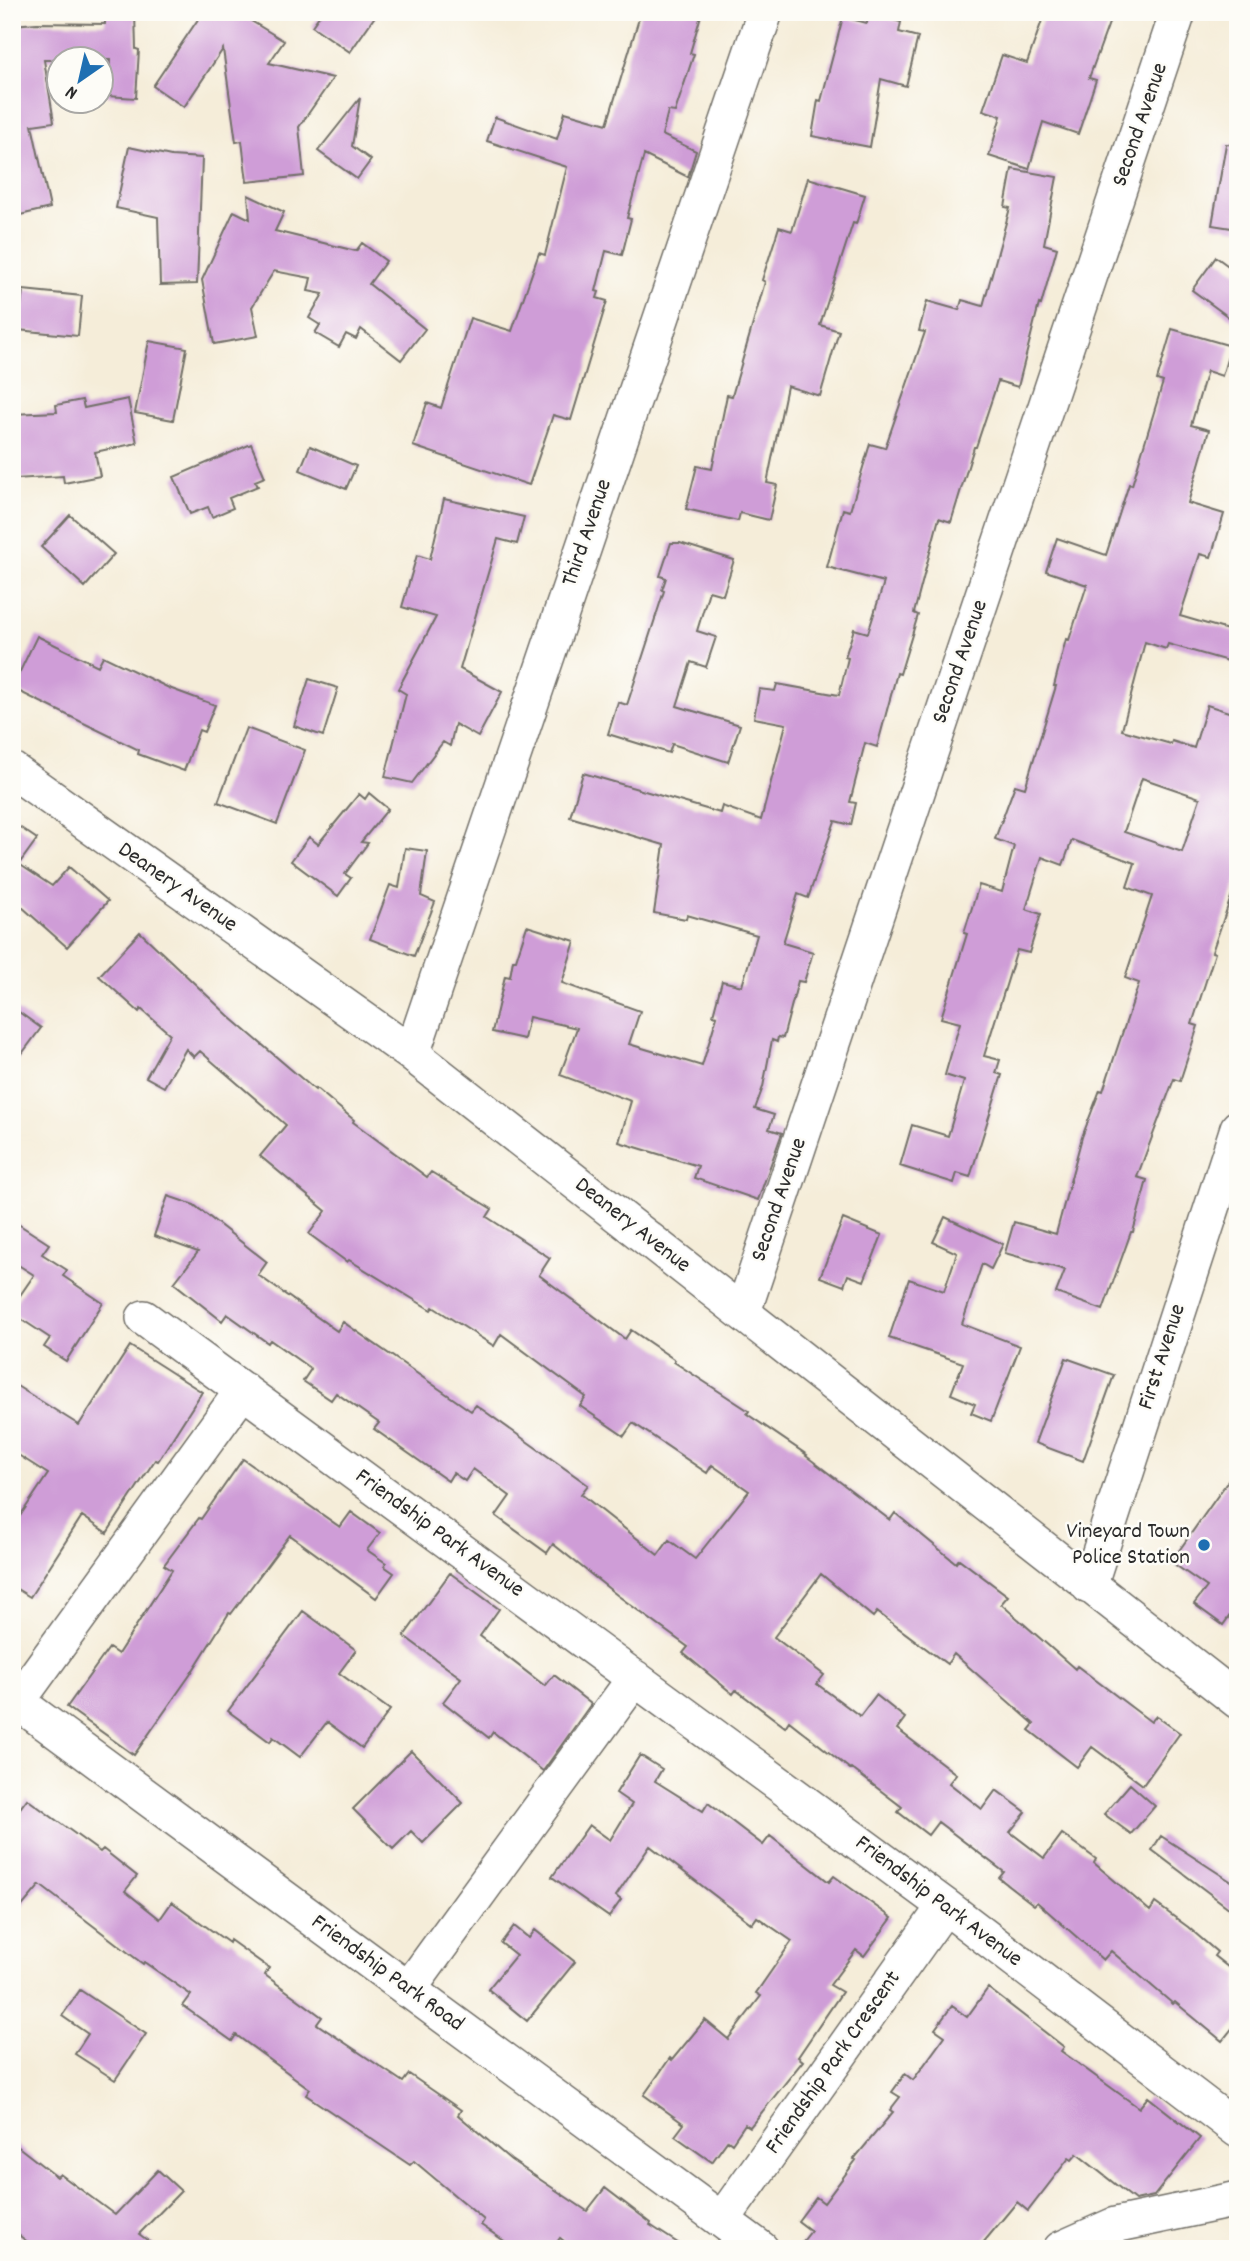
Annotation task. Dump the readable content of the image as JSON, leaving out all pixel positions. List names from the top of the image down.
{
  "streets": {
    "street": [
      "Second Avenue",
      "Third Avenue",
      "Deanery Avenue",
      "First Avenue",
      "Friendship Park Avenue",
      "Friendship Park Road",
      "Friendship Park Crescent"
    ]
  },
  "crossings": [
    ["Second Avenue", "Deanery Avenue"],
    ["Third Avenue", "Deanery Avenue"],
    ["Deanery Avenue", "First Avenue"],
    ["Friendship Park Avenue", "Friendship Park Crescent"],
    ["Friendship Park Road", "Friendship Park Crescent"]
  ],
  "places": ["Vineyard Town Police Station"],
  "north": "bottom left"
}
